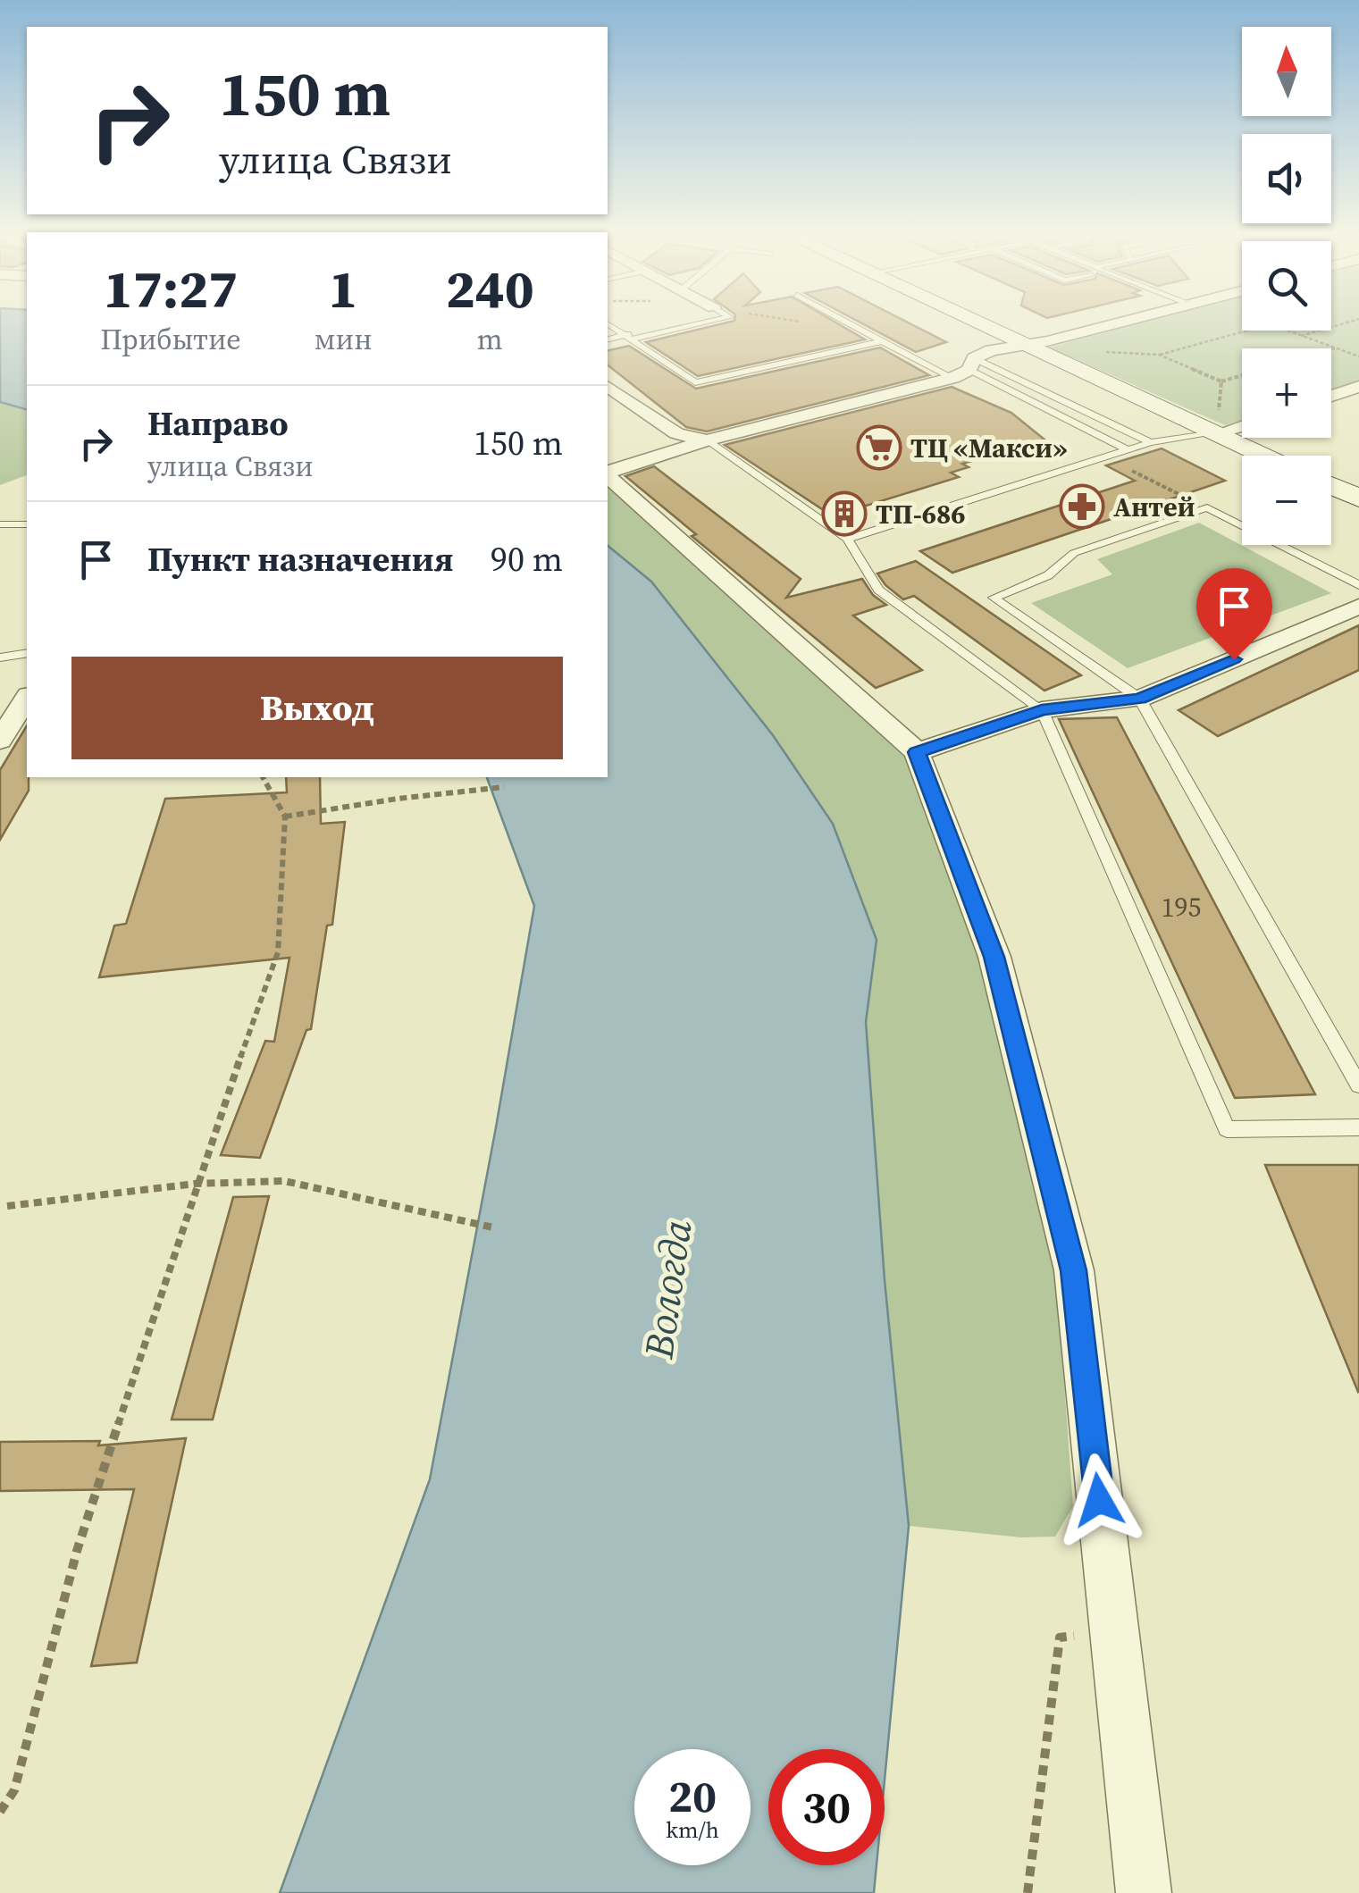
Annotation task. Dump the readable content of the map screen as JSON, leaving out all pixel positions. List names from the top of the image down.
{
  "water": ["Вологда"],
  "places": {
    "supermarket": ["ТЦ «Макси»"],
    "pharmacy": ["Антей"],
    "building": ["ТП-686"]
  },
  "house_numbers": ["195"],
  "north": "top",
  "page": {
    "map_buttons": ["+", "−"],
    "turn": ["150 m", "улица Связи"],
    "eta": [
      "17:27",
      "Прибытие",
      "1",
      "мин",
      "240",
      "m"
    ],
    "list": [
      {
        "name": "Направо",
        "note": "улица Связи",
        "value": "150 m"
      },
      {
        "name": "Пункт назначения",
        "value": "90 m"
      }
    ],
    "buttons": "Выход",
    "speed": "20 km/h",
    "limit": "30"
  }
}
